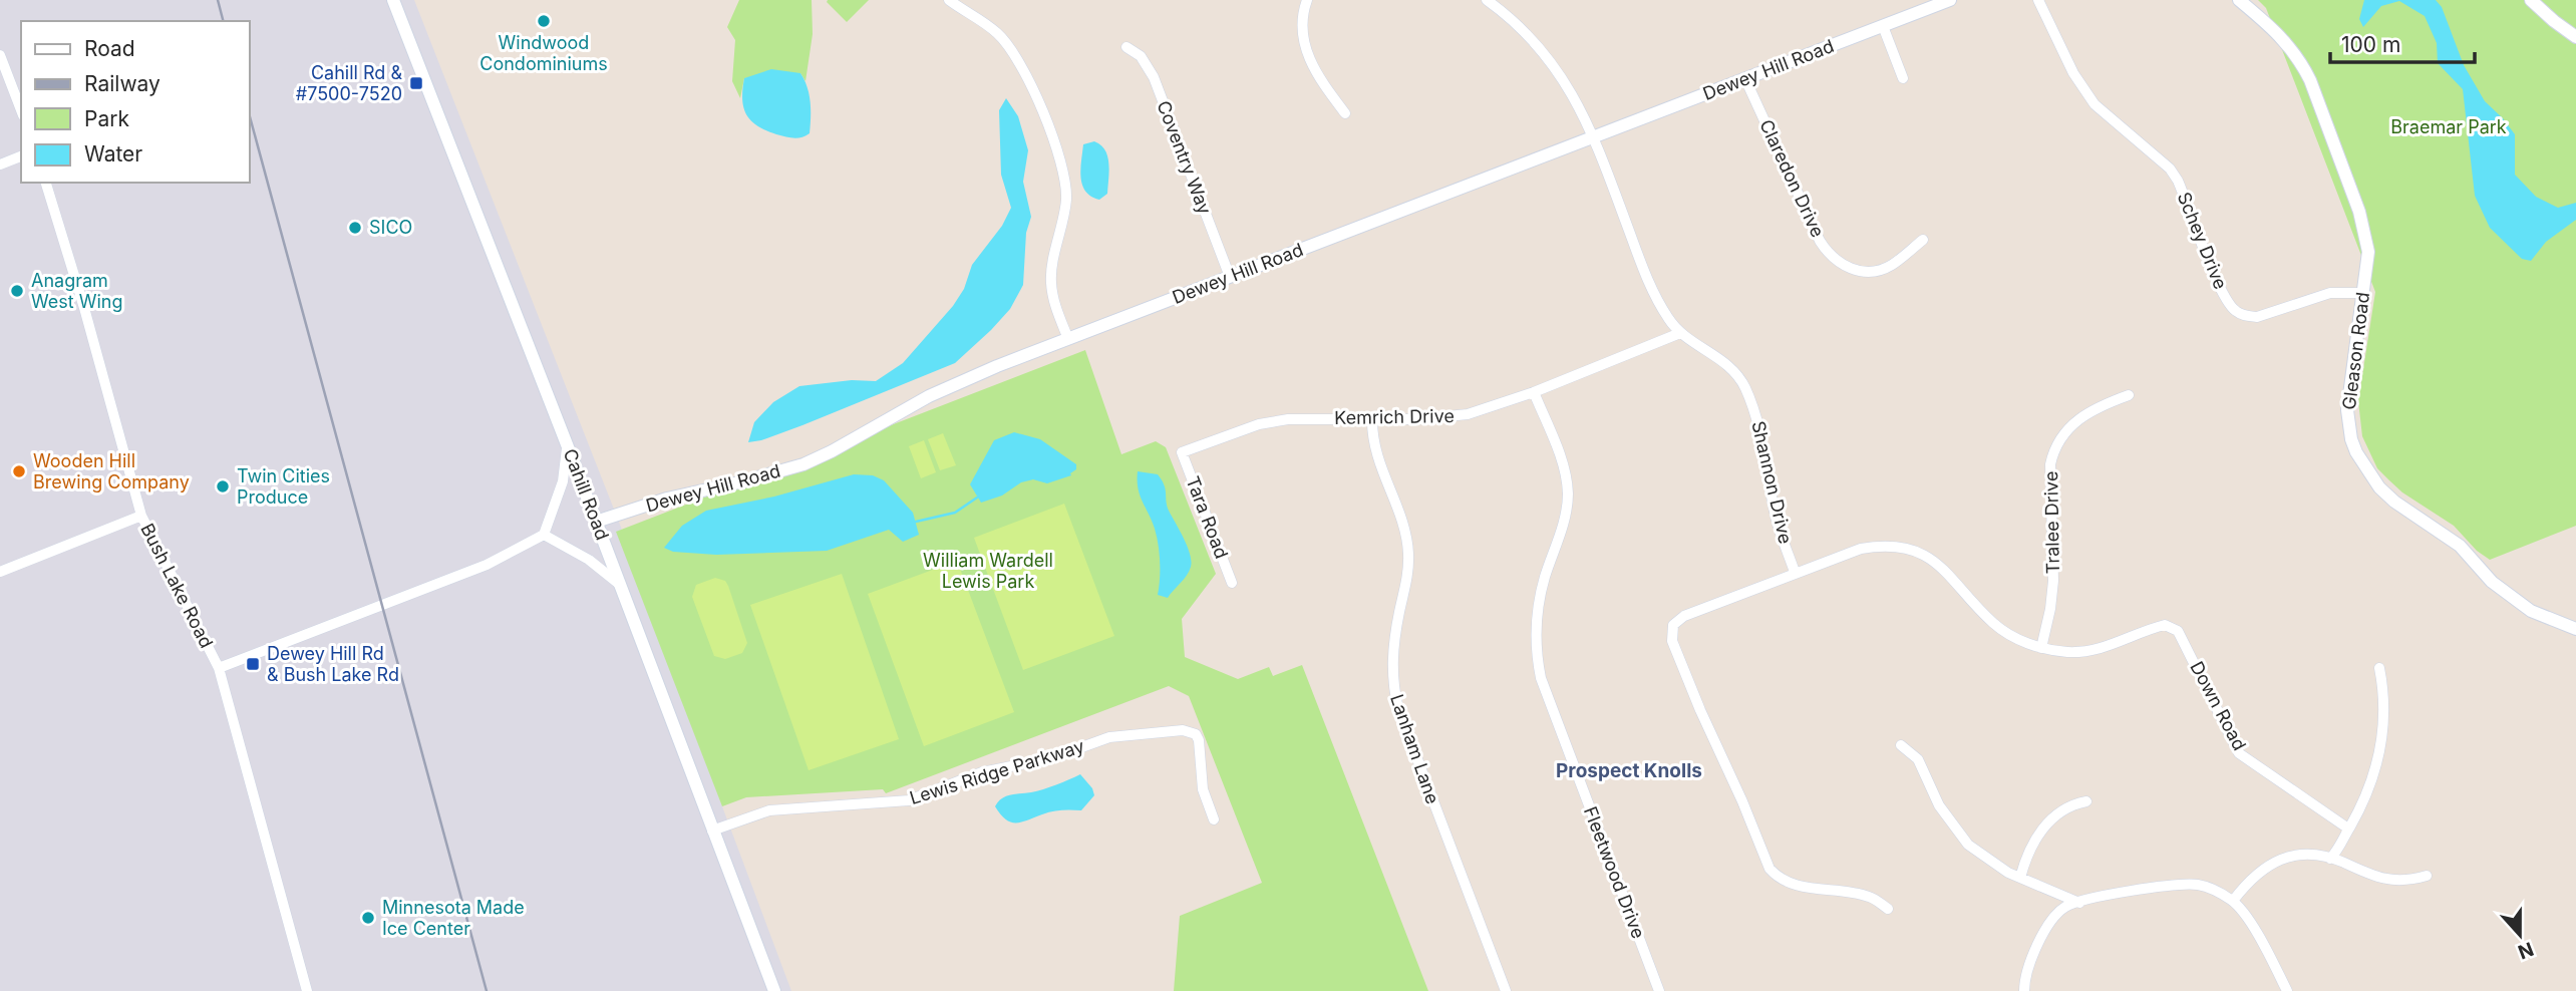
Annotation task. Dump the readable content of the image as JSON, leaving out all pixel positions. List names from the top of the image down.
{
  "streets": {
    "street": [
      "Dewey Hill Road",
      "Coventry Way",
      "Claredon Drive",
      "Schey Drive",
      "Gleason Road",
      "Kemrich Drive",
      "Shannon Drive",
      "Cahill Road",
      "Tara Road",
      "Tralee Drive",
      "Bush Lake Road",
      "Down Road",
      "Lanham Lane",
      "Lewis Ridge Parkway",
      "Fleetwood Drive"
    ]
  },
  "crossings": [
    ["Dewey Hill Road", "Coventry Way"],
    ["Dewey Hill Road", "Claredon Drive"],
    ["Dewey Hill Road", "Shannon Drive"],
    ["Dewey Hill Road", "Cahill Road"],
    ["Schey Drive", "Gleason Road"],
    ["Kemrich Drive", "Shannon Drive"],
    ["Kemrich Drive", "Tara Road"],
    ["Kemrich Drive", "Lanham Lane"],
    ["Kemrich Drive", "Fleetwood Drive"],
    ["Cahill Road", "Lewis Ridge Parkway"],
    ["Tralee Drive", "Down Road"]
  ],
  "districts": ["Prospect Knolls"],
  "parks": ["Braemar Park", "William Wardell Lewis Park"],
  "places": {
    "other": [
      "Windwood Condominiums",
      "SICO",
      "Anagram West Wing",
      "Wooden Hill Brewing Company",
      "Twin Cities Produce",
      "Minnesota Made Ice Center"
    ],
    "transit": ["Cahill Rd & #7500-7520", "Dewey Hill Rd & Bush Lake Rd"]
  },
  "legend": [
    "Road",
    "Railway",
    "Park",
    "Water"
  ],
  "scale_bar": "100 m",
  "north": "bottom"
}
